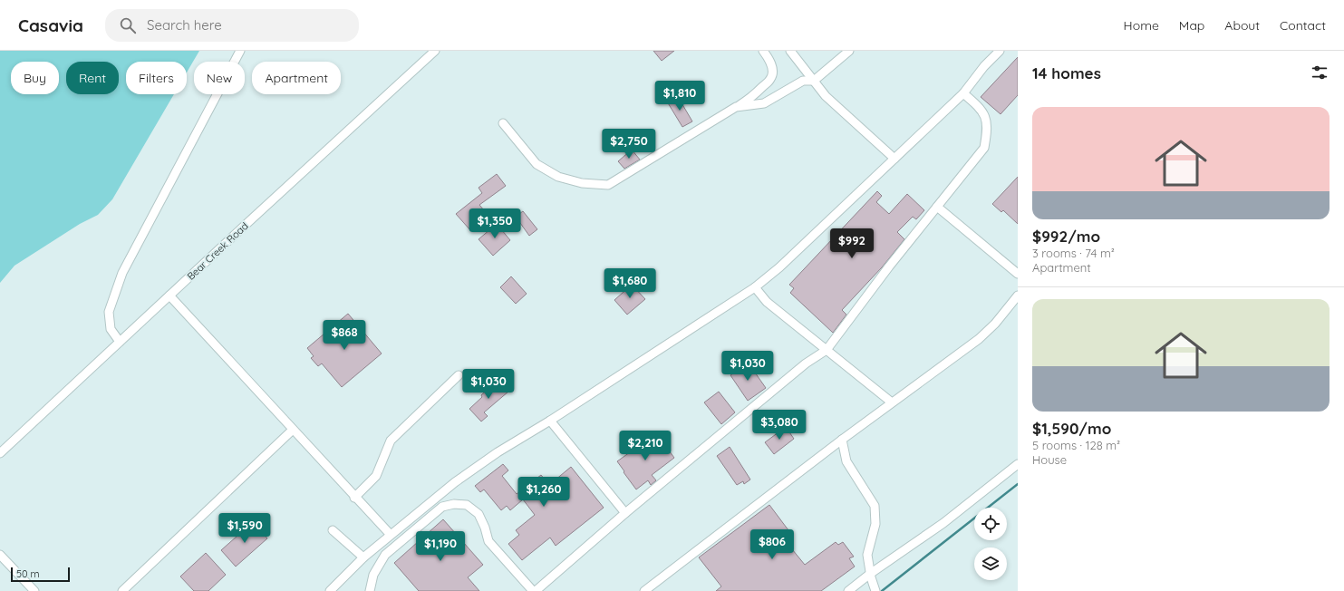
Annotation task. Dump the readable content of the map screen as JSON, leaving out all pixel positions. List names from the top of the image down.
{
  "streets": {
    "street": ["Bear Creek Road"]
  },
  "scale_bar": "50 m",
  "page": {
    "header": "Casavia",
    "search": "Search here",
    "nav": [
      "Home",
      "Map",
      "About",
      "Contact"
    ],
    "heading": "14 homes",
    "chip": [
      "Buy",
      "Rent",
      "Filters",
      "New",
      "Apartment"
    ],
    "price": [
      "$1,810",
      "$2,750",
      "$1,350",
      "$992",
      "$1,680",
      "$868",
      "$1,030",
      "$1,030",
      "$3,080",
      "$2,210",
      "$1,260",
      "$1,590",
      "$806",
      "$1,190"
    ],
    "list": [
      {
        "name": "$992/mo",
        "note": "3 rooms · 74 m² · Apartment"
      },
      {
        "name": "$1,590/mo",
        "note": "5 rooms · 128 m² · House"
      }
    ],
    "scale": "50 m"
  }
}
